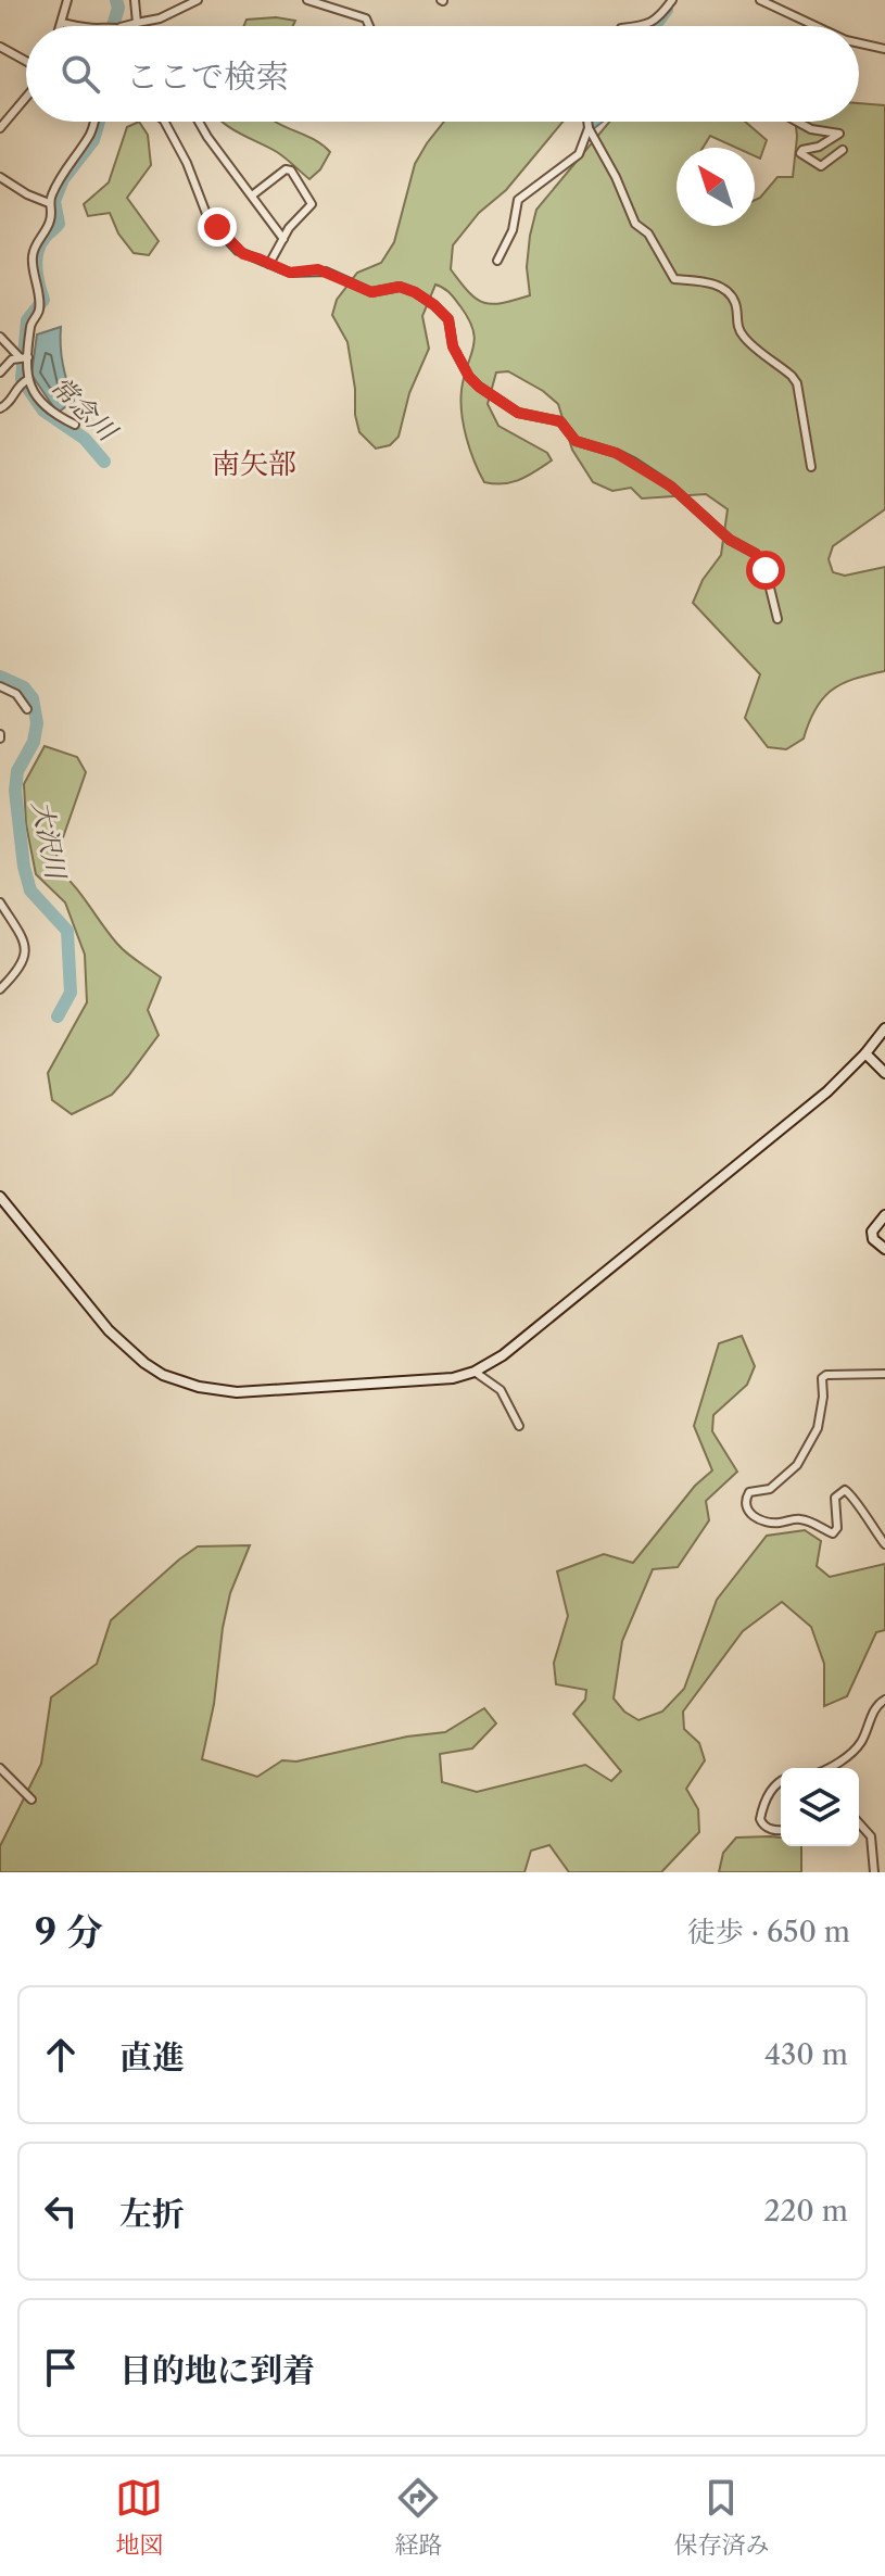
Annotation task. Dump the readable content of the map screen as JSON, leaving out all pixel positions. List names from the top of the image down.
{
  "districts": ["南矢部"],
  "water": ["常念川", "大沢川"],
  "north": "top left",
  "page": {
    "search": "ここで検索",
    "heading": ["9 分", "徒歩 · 650 m"],
    "list": [
      ["直進", "430 m"],
      ["左折", "220 m"],
      "目的地に到着"
    ],
    "nav": ["地図", "経路", "保存済み"]
  }
}
